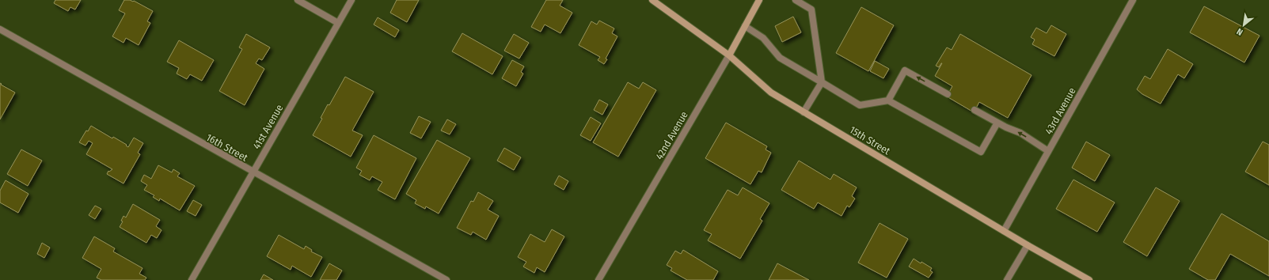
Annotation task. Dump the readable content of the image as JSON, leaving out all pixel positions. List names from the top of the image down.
{
  "streets": {
    "main road": ["42nd Avenue", "15th Street"],
    "street": ["43rd Avenue", "41st Avenue", "16th Street"]
  },
  "crossings": [
    ["43rd Avenue", "15th Street"],
    ["41st Avenue", "16th Street"],
    ["42nd Avenue", "15th Street"]
  ],
  "north": "bottom left"
}
